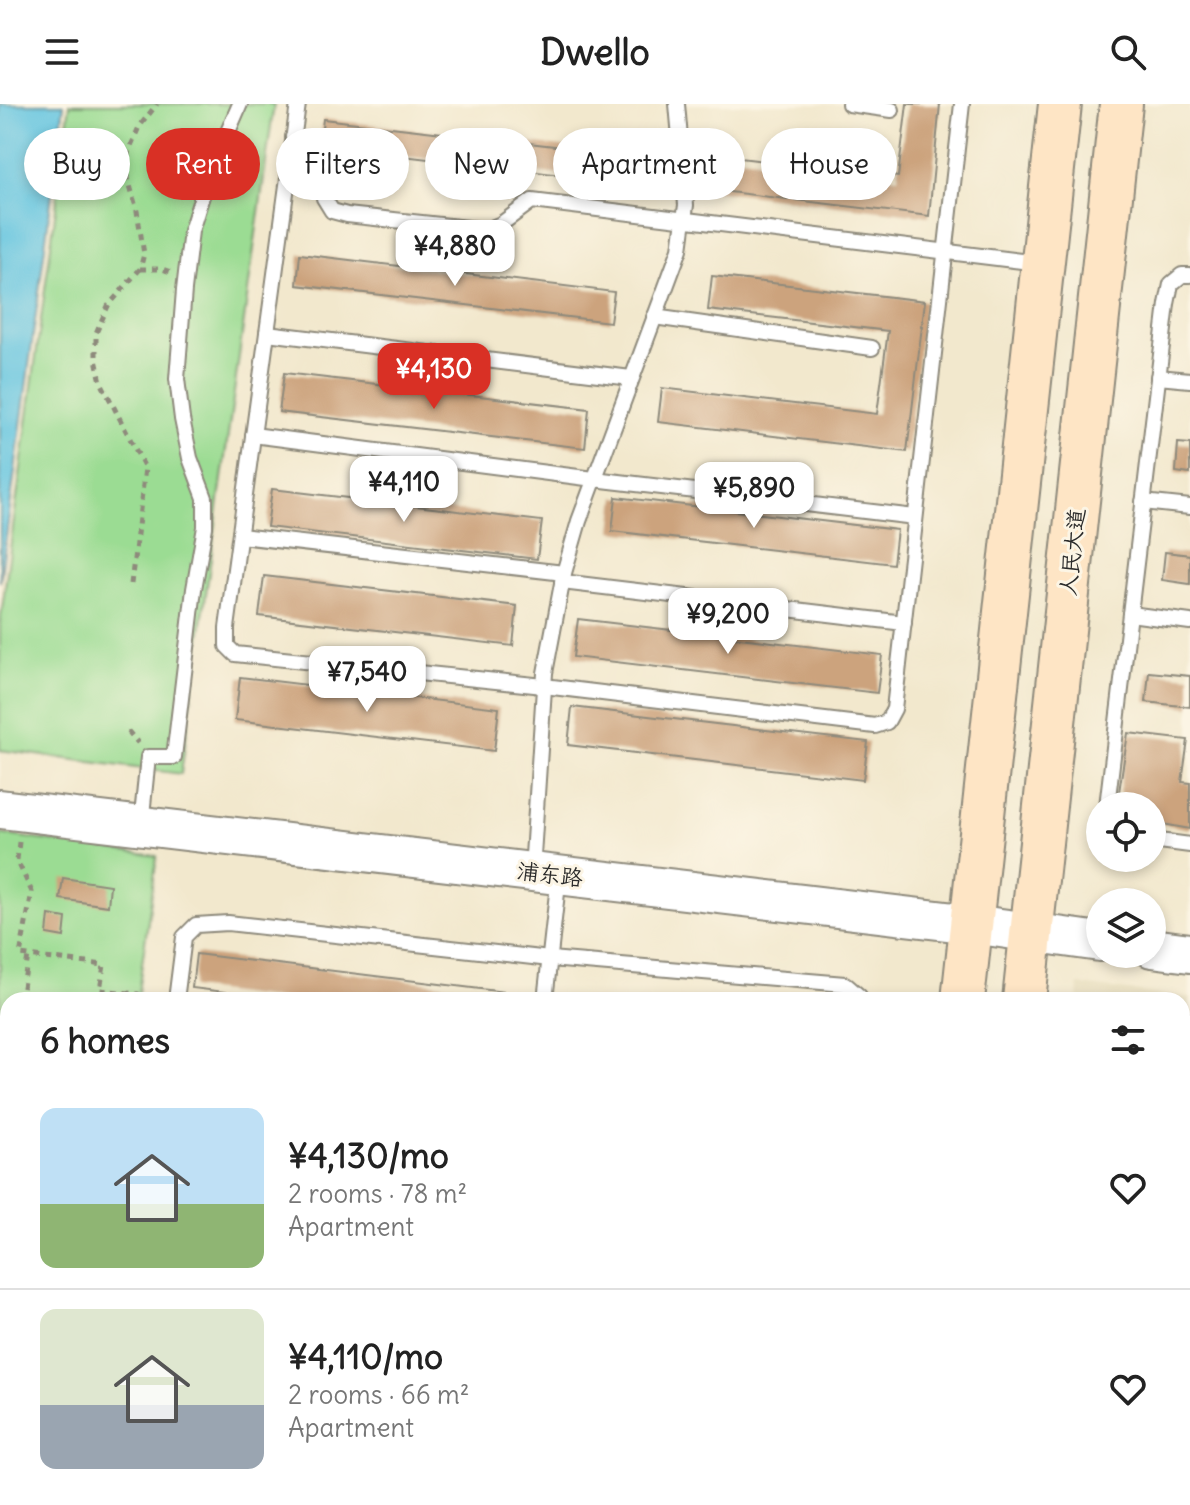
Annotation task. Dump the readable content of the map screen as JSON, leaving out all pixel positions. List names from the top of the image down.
{
  "streets": {
    "main road": ["人民大道"],
    "street": ["浦东路"]
  },
  "crossings": [
    ["人民大道", "浦东路"]
  ],
  "page": {
    "header": "Dwello",
    "chip": [
      "Buy",
      "Rent",
      "Filters",
      "New",
      "Apartment",
      "House"
    ],
    "price": [
      "¥4,880",
      "¥4,130",
      "¥4,110",
      "¥5,890",
      "¥9,200",
      "¥7,540"
    ],
    "heading": "6 homes",
    "list": [
      {
        "name": "¥4,130/mo",
        "note": "2 rooms · 78 m² · Apartment"
      },
      {
        "name": "¥4,110/mo",
        "note": "2 rooms · 66 m² · Apartment"
      }
    ]
  }
}
